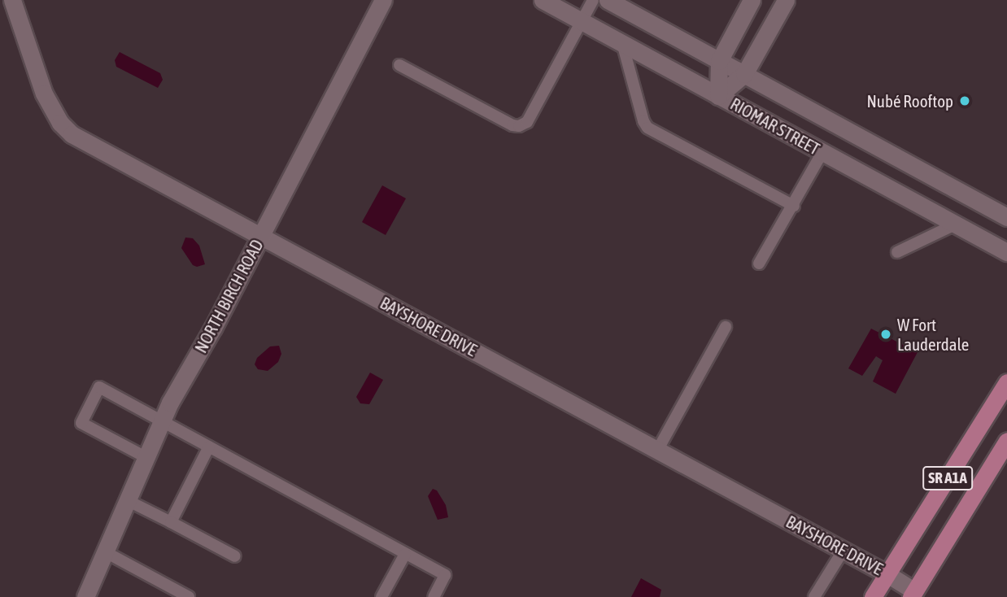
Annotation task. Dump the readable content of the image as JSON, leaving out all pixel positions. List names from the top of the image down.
{
  "streets": {
    "main road": ["SR A1A"],
    "street": ["RIOMAR STREET", "NORTH BIRCH ROAD", "BAYSHORE DRIVE"]
  },
  "crossings": [
    ["NORTH BIRCH ROAD", "BAYSHORE DRIVE"],
    ["BAYSHORE DRIVE", "SR A1A"]
  ],
  "places": ["Nubé Rooftop", "W Fort Lauderdale"]
}
